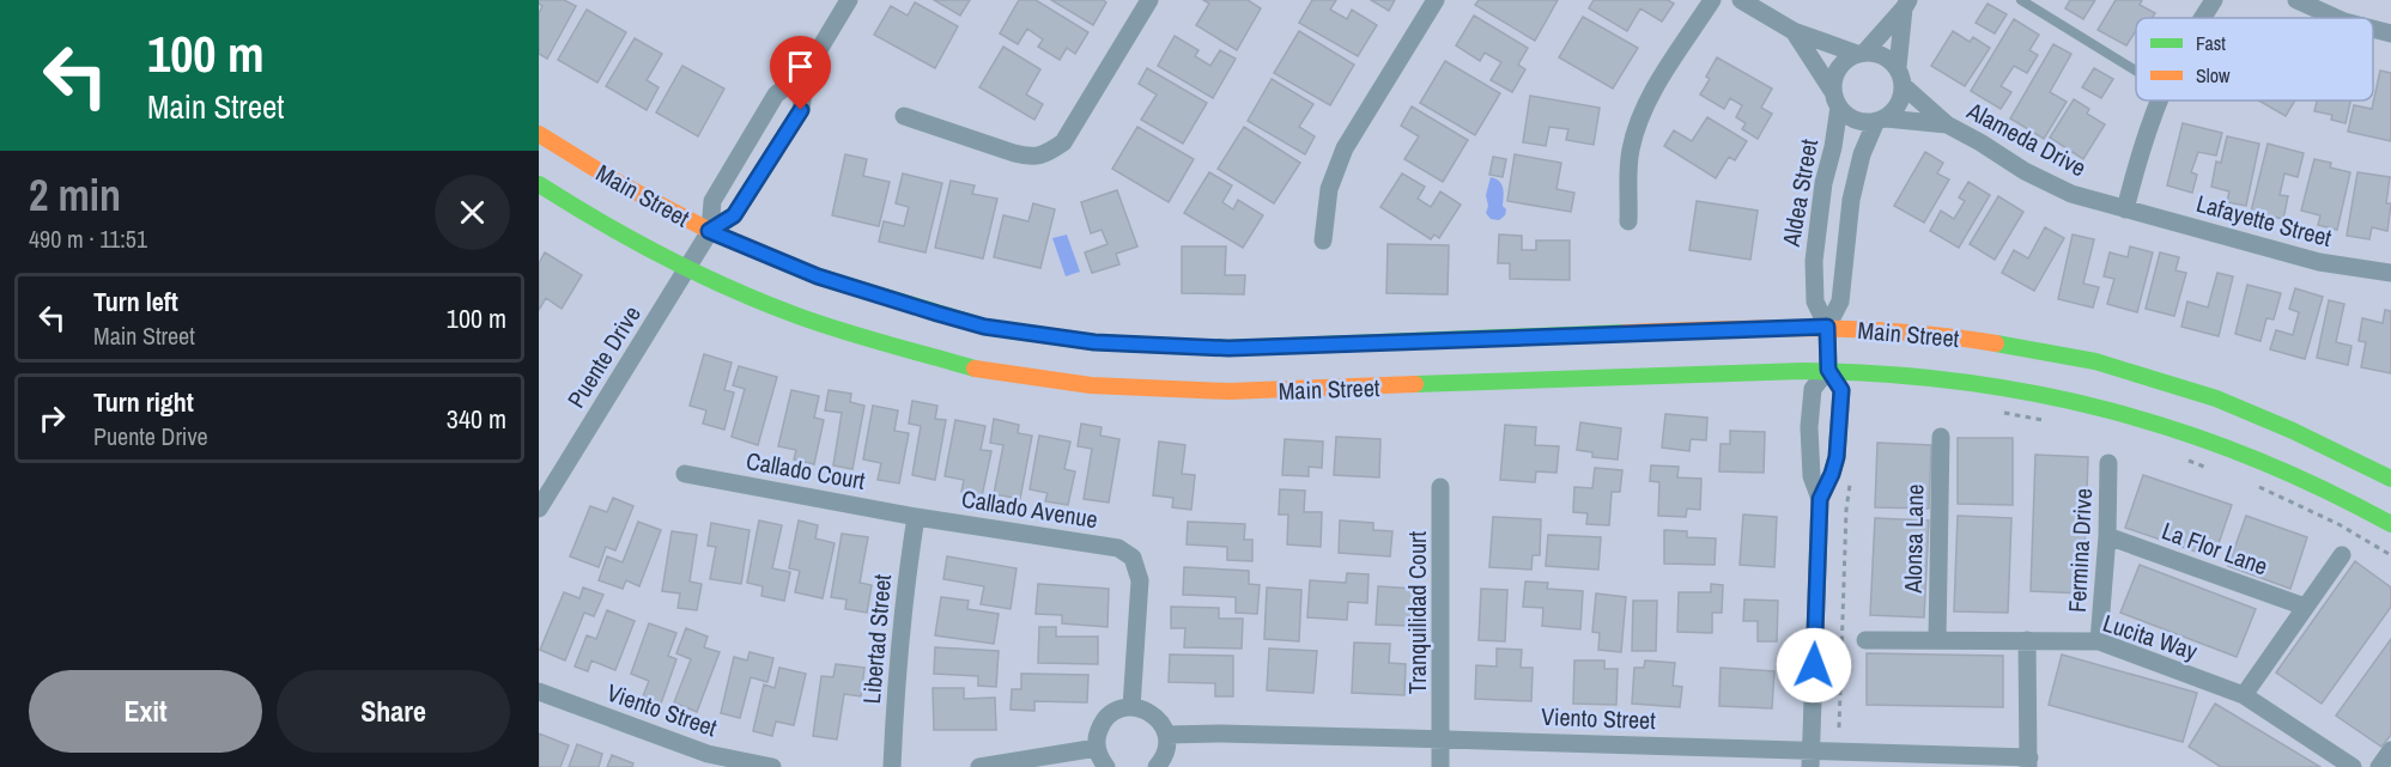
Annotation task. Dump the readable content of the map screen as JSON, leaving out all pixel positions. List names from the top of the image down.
{
  "streets": {
    "street": [
      "Alameda Drive",
      "Aldea Street",
      "Main Street",
      "Lafayette Street",
      "Puente Drive",
      "Callado Court",
      "Callado Avenue",
      "Alonsa Lane",
      "La Flor Lane",
      "Fermina Drive",
      "Tranquilidad Court",
      "Lucita Way",
      "Libertad Street",
      "Viento Street"
    ]
  },
  "crossings": [
    ["Alameda Drive", "Aldea Street"],
    ["Alameda Drive", "Lafayette Street"],
    ["Aldea Street", "Main Street"],
    ["Aldea Street", "Viento Street"],
    ["Main Street", "Puente Drive"],
    ["Callado Court", "Callado Avenue"],
    ["Callado Court", "Libertad Street"],
    ["Callado Avenue", "Libertad Street"],
    ["Alonsa Lane", "Lucita Way"],
    ["La Flor Lane", "Fermina Drive"],
    ["Fermina Drive", "Lucita Way"],
    ["Tranquilidad Court", "Viento Street"]
  ],
  "legend": ["Fast", "Slow"],
  "page": {
    "turn": ["100 m", "Main Street"],
    "heading": ["2 min", "490 m · 11:51"],
    "list": [
      {
        "name": "Turn left",
        "note": "Main Street",
        "value": "100 m"
      },
      {
        "name": "Turn right",
        "note": "Puente Drive",
        "value": "340 m"
      }
    ],
    "buttons": ["Exit", "Share"]
  }
}
